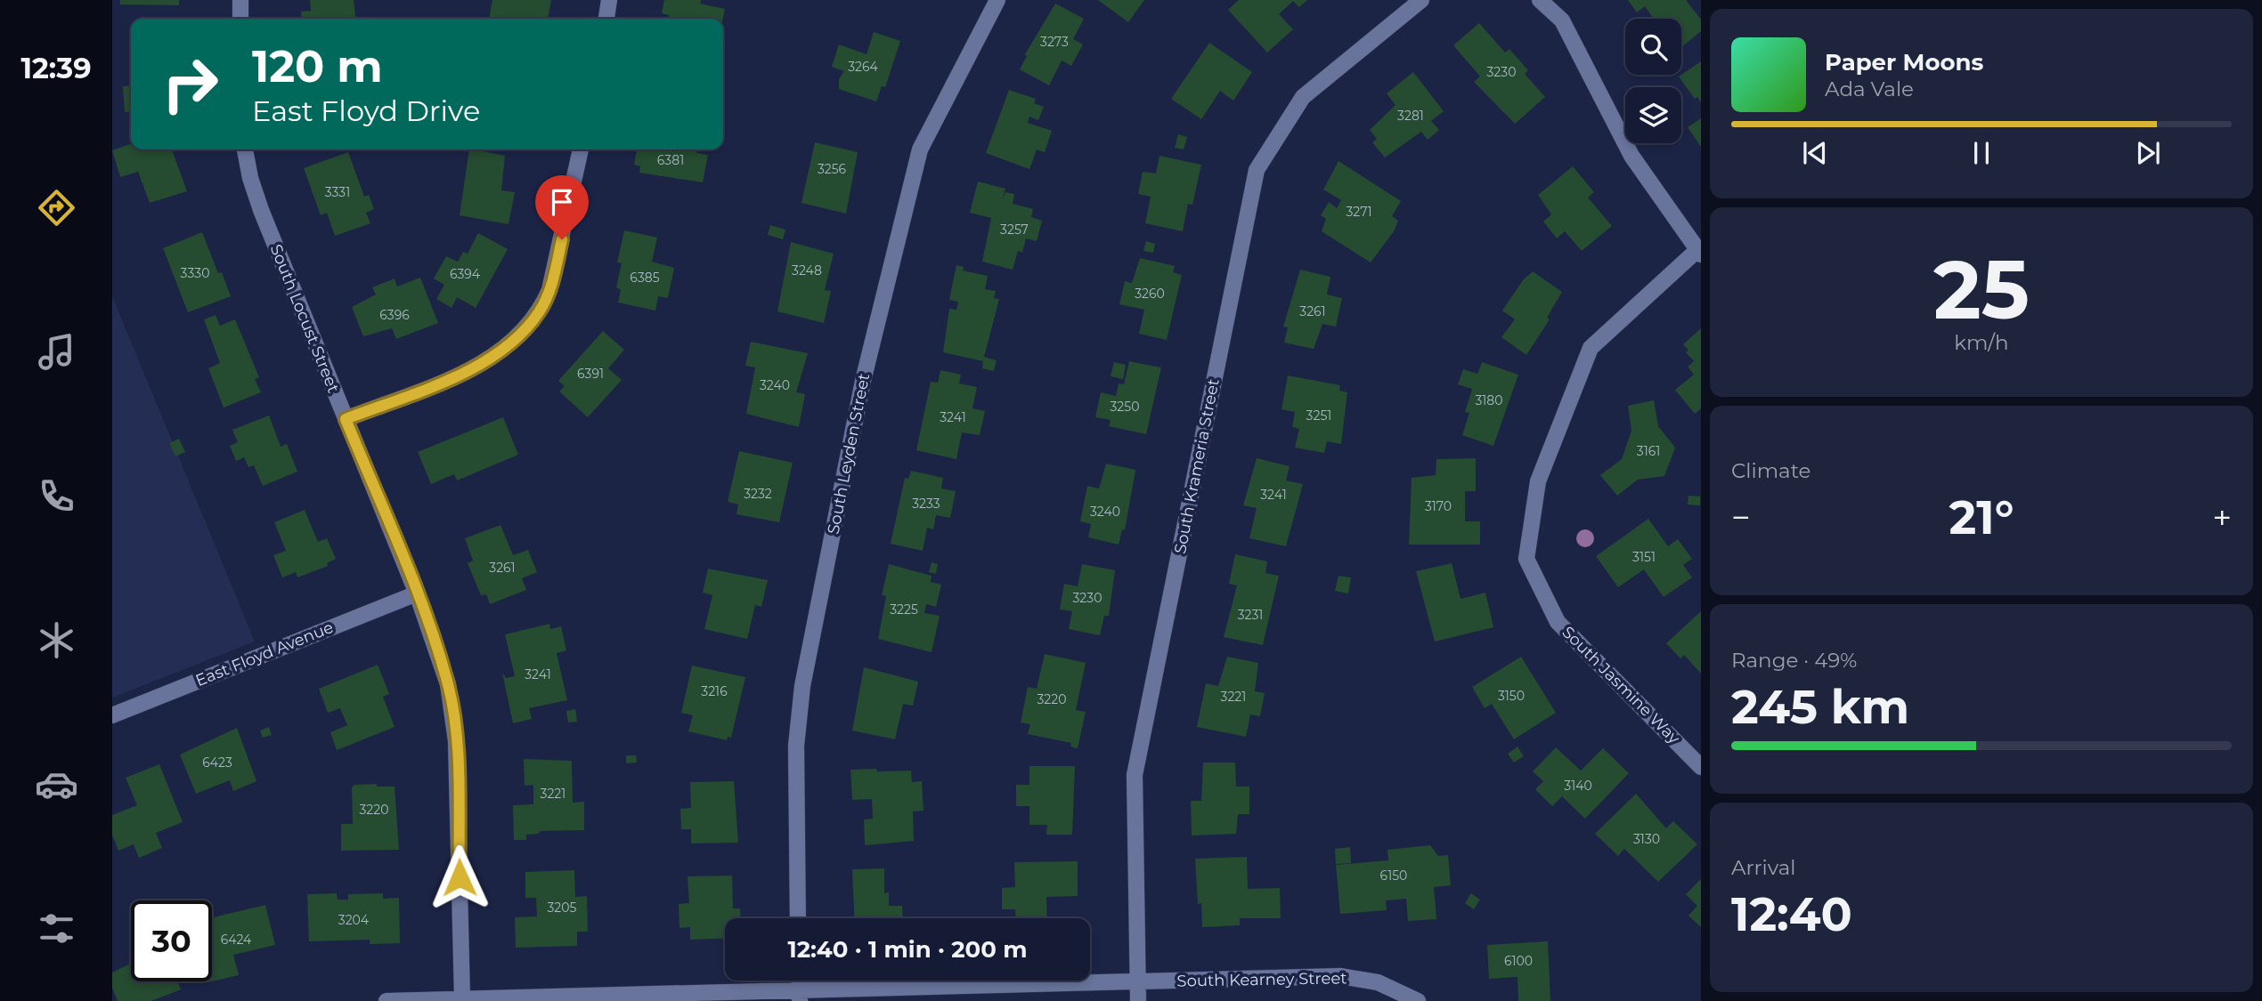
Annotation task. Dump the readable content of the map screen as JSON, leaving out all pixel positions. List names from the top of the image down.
{
  "streets": {
    "street": [
      "South Locust Street",
      "South Leyden Street",
      "South Krameria Street",
      "East Floyd Avenue",
      "South Jasmine Way",
      "South Kearney Street"
    ]
  },
  "crossings": [
    ["South Locust Street", "East Floyd Avenue"],
    ["South Locust Street", "South Kearney Street"],
    ["South Krameria Street", "South Kearney Street"]
  ],
  "house_numbers": [
    "3273",
    "3264",
    "3230",
    "3281",
    "6381",
    "3256",
    "3331",
    "3271",
    "3257",
    "3248",
    "3330",
    "6394",
    "6385",
    "3260",
    "3261",
    "6396",
    "6391",
    "3240",
    "3180",
    "3250",
    "3251",
    "3241",
    "3161",
    "3232",
    "3241",
    "3233",
    "3170",
    "3240",
    "3151",
    "3261",
    "3230",
    "3225",
    "3231",
    "3241",
    "3216",
    "3150",
    "3221",
    "3220",
    "6423",
    "3140",
    "3221",
    "3220",
    "3130",
    "6150",
    "3205",
    "3204",
    "6424",
    "6100"
  ],
  "page": {
    "tabs": "12:39",
    "turn": ["120 m", "East Floyd Drive"],
    "song": ["Paper Moons", "Ada Vale"],
    "tile": [
      ["25", "km/h"],
      "Climate",
      ["Range · 49%", "245 km"],
      ["Arrival", "12:40"]
    ],
    "heat": ["−", "21°", "+"],
    "limit": "30",
    "trip": "12:40 · 1 min · 200 m"
  }
}
